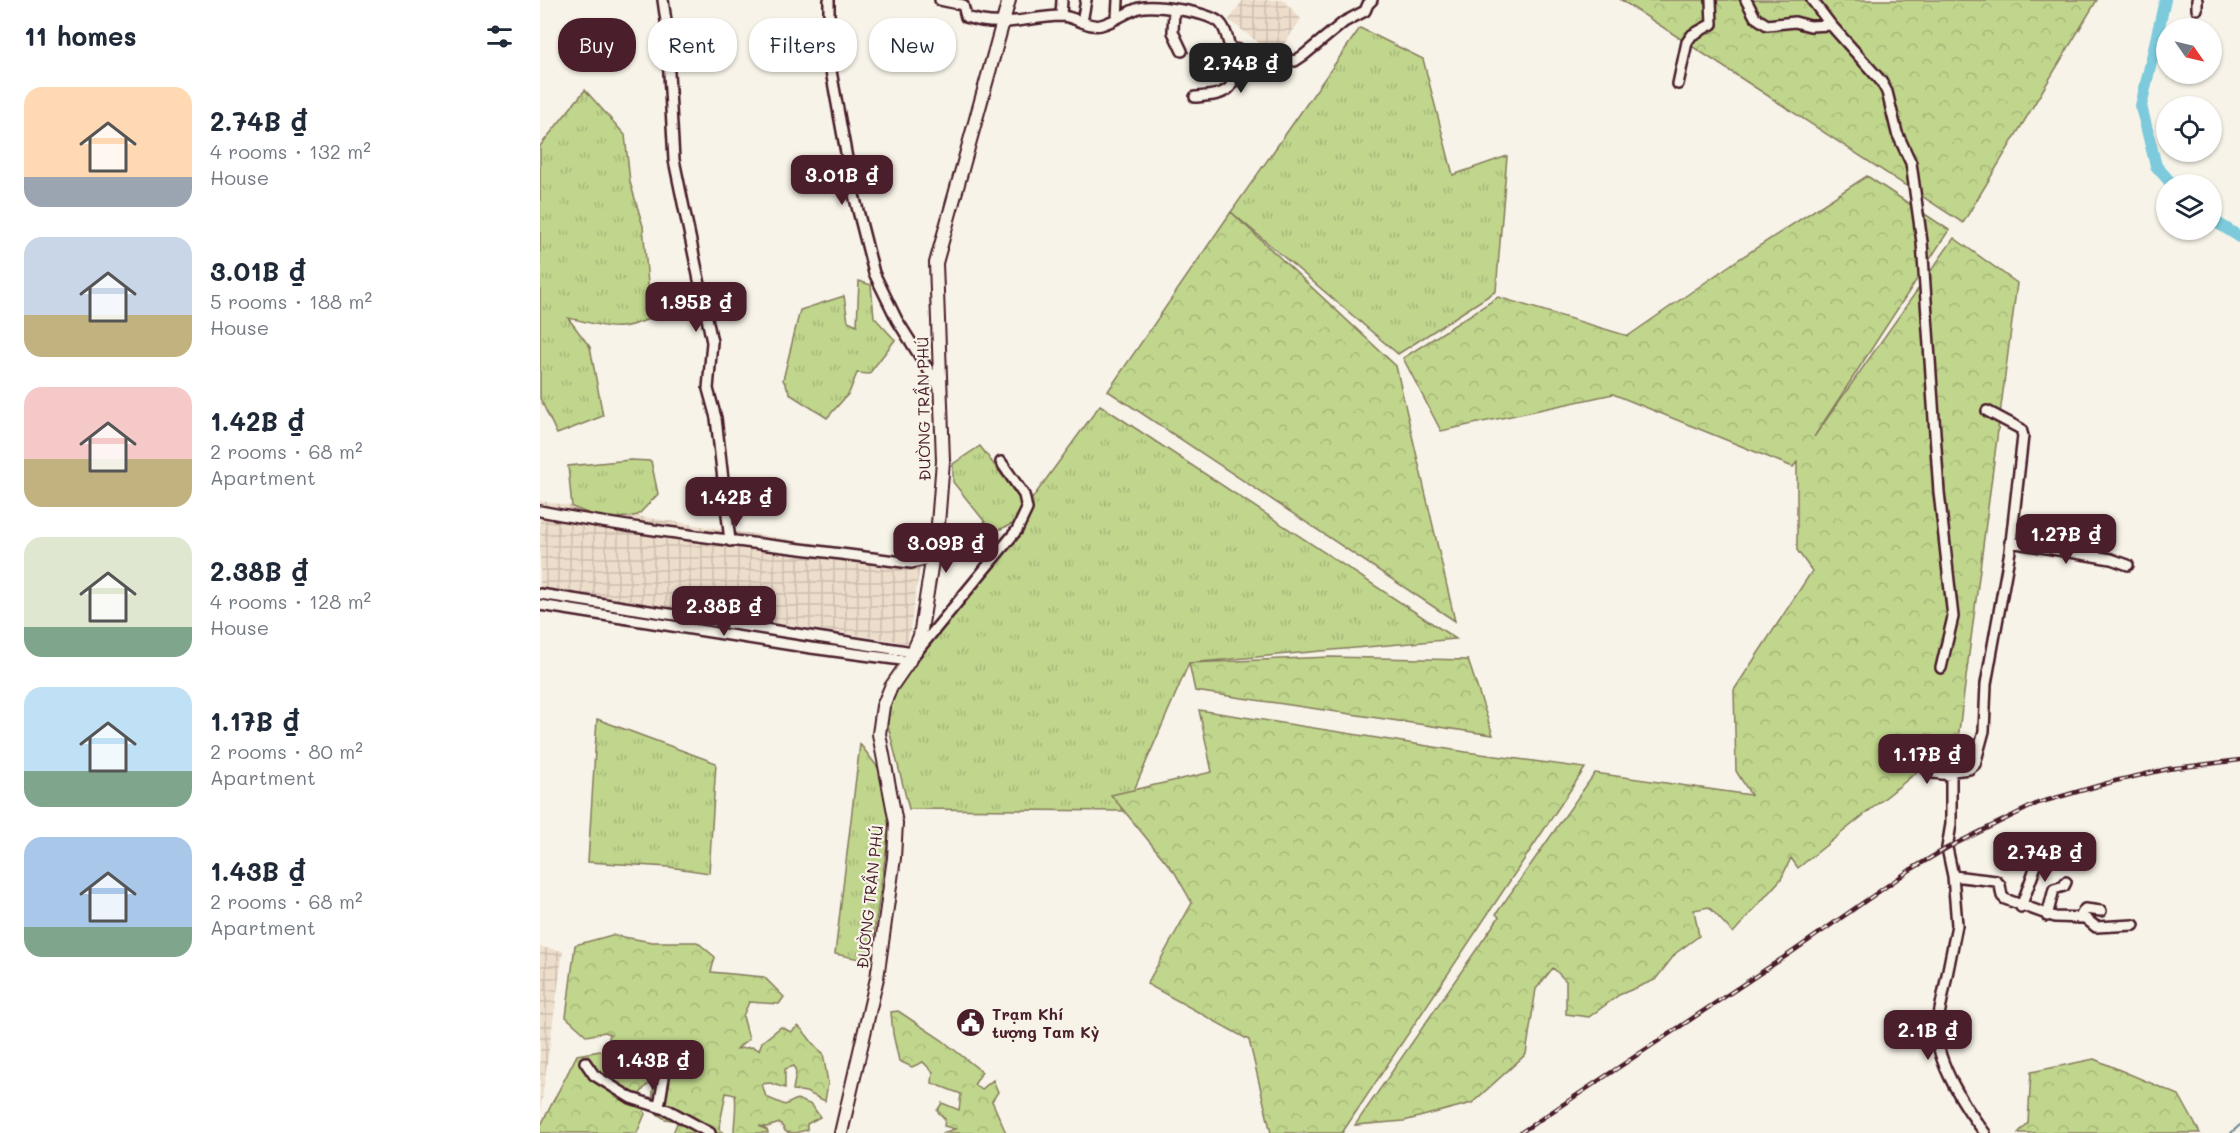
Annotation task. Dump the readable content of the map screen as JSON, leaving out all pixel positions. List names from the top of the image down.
{
  "streets": {
    "main road": ["ĐƯỜNG TRẦN PHÚ"]
  },
  "places": {
    "public building": ["Trạm Khí tượng Tam Kỳ"]
  },
  "north": "bottom right",
  "page": {
    "heading": "11 homes",
    "chip": [
      "Buy",
      "Rent",
      "Filters",
      "New"
    ],
    "price": [
      "2.74B ₫",
      "3.01B ₫",
      "1.95B ₫",
      "1.42B ₫",
      "1.27B ₫",
      "3.09B ₫",
      "2.38B ₫",
      "1.17B ₫",
      "2.74B ₫",
      "2.1B ₫",
      "1.43B ₫"
    ],
    "list": [
      {
        "name": "2.74B ₫",
        "note": "4 rooms · 132 m² · House"
      },
      {
        "name": "3.01B ₫",
        "note": "5 rooms · 188 m² · House"
      },
      {
        "name": "1.42B ₫",
        "note": "2 rooms · 68 m² · Apartment"
      },
      {
        "name": "2.38B ₫",
        "note": "4 rooms · 128 m² · House"
      },
      {
        "name": "1.17B ₫",
        "note": "2 rooms · 80 m² · Apartment"
      },
      {
        "name": "1.43B ₫",
        "note": "2 rooms · 68 m² · Apartment"
      }
    ]
  }
}
